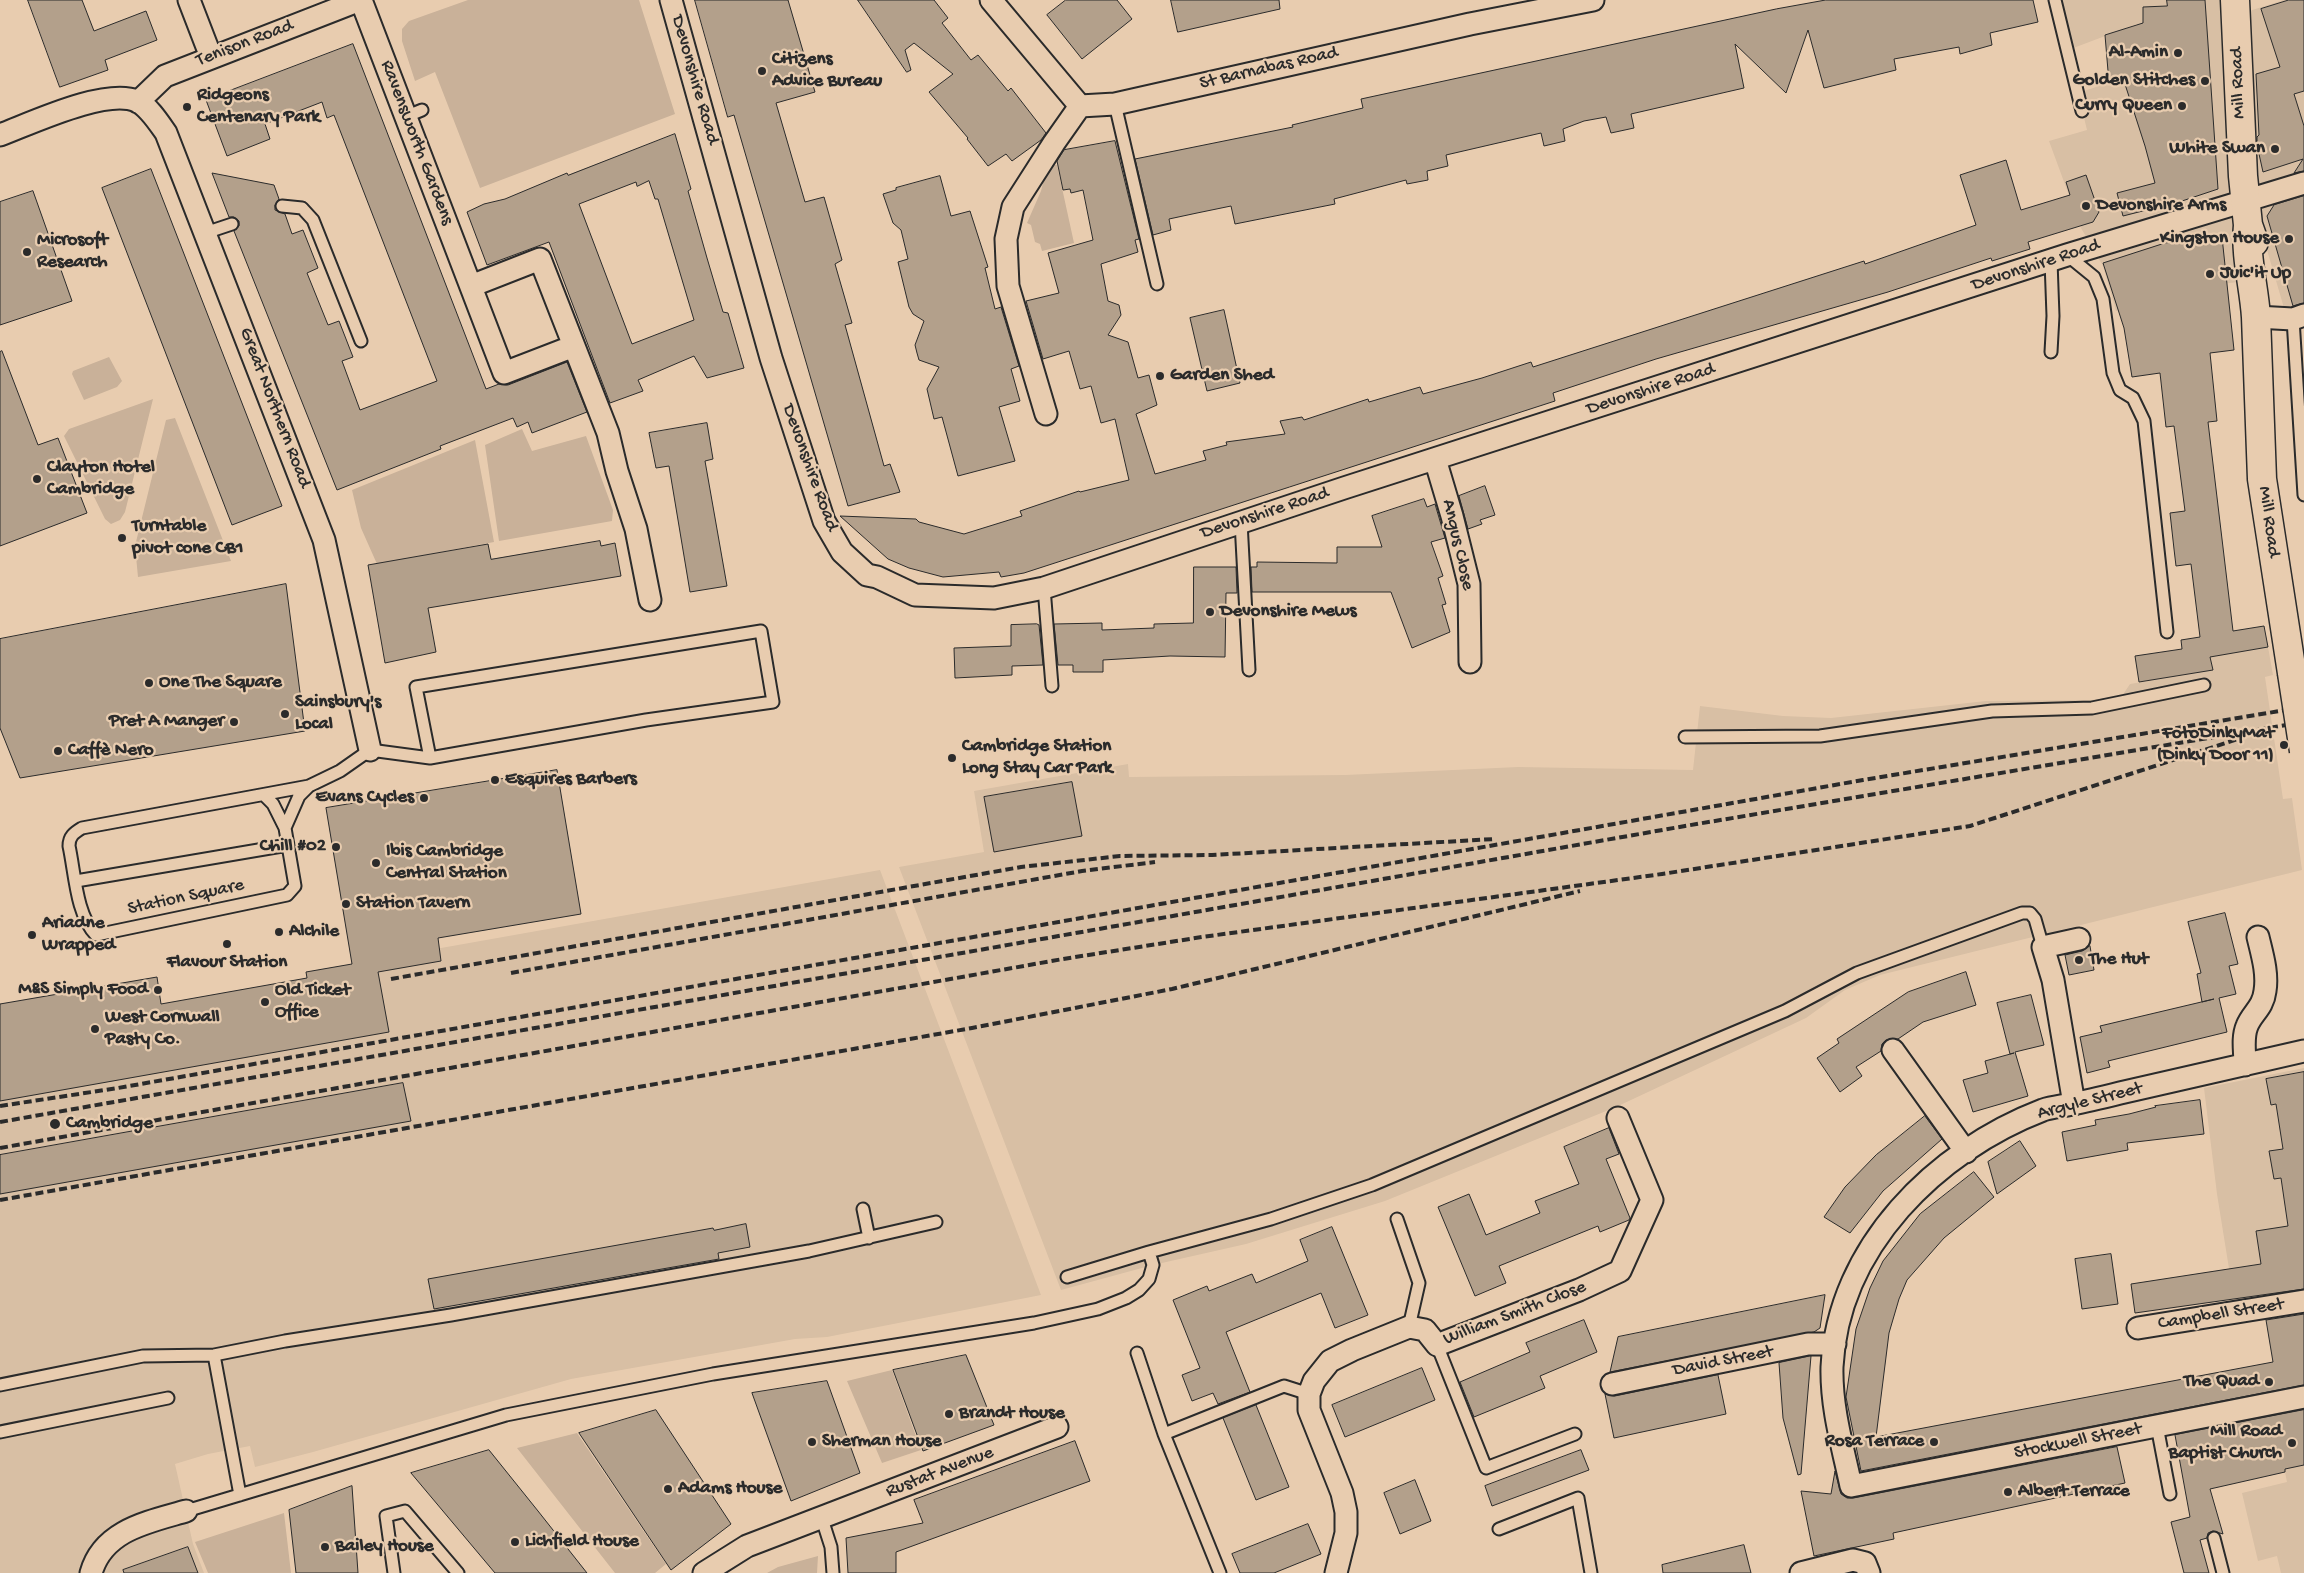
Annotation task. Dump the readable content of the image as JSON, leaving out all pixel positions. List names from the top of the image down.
{
  "streets": {
    "street": [
      "Tenison Road",
      "St Barnabas Road",
      "Devonshire Road",
      "Mill Road",
      "Ravensworth Gardens",
      "Great Northern Road",
      "Angus Close",
      "Argyle Street",
      "William Smith Close",
      "Campbell Street",
      "David Street",
      "Stockwell Street",
      "Rustat Avenue"
    ],
    "lane": ["Station Square"]
  },
  "crossings": [
    ["Tenison Road", "Ravensworth Gardens"],
    ["Tenison Road", "Great Northern Road"],
    ["Devonshire Road", "Mill Road"],
    ["Devonshire Road", "Angus Close"],
    ["Great Northern Road", "Station Square"],
    ["Argyle Street", "David Street"],
    ["Argyle Street", "Stockwell Street"]
  ],
  "places": [
    "Al-Amin",
    "Citizens Advice Bureau",
    "Golden Stitches",
    "Curry Queen",
    "Ridgeons Centenary Park",
    "White Swan",
    "Devonshire Arms",
    "Kingston House",
    "Microsoft Research",
    "Juic'it Up",
    "Garden Shed",
    "Clayton Hotel Cambridge",
    "Turntable pivot cone CB1",
    "Devonshire Mews",
    "One The Square",
    "Sainsbury's Local",
    "Pret A Manger",
    "FotoDinkyMat (Dinky Door 11)",
    "Caffè Nero",
    "Cambridge Station Long Stay Car Park",
    "Esquires Barbers",
    "Evans Cycles",
    "Chill #02",
    "Ibis Cambridge Central Station",
    "Station Tavern",
    "Alchile",
    "Ariadne Wrapped",
    "Flavour Station",
    "The Hut",
    "M&S Simply Food",
    "Old Ticket Office",
    "West Cornwall Pasty Co.",
    "Cambridge",
    "The Quad",
    "Brandt House",
    "Sherman House",
    "Rosa Terrace",
    "Mill Road Baptist Church",
    "Adams House",
    "Albert Terrace",
    "Lichfield House",
    "Bailey House"
  ]
}
